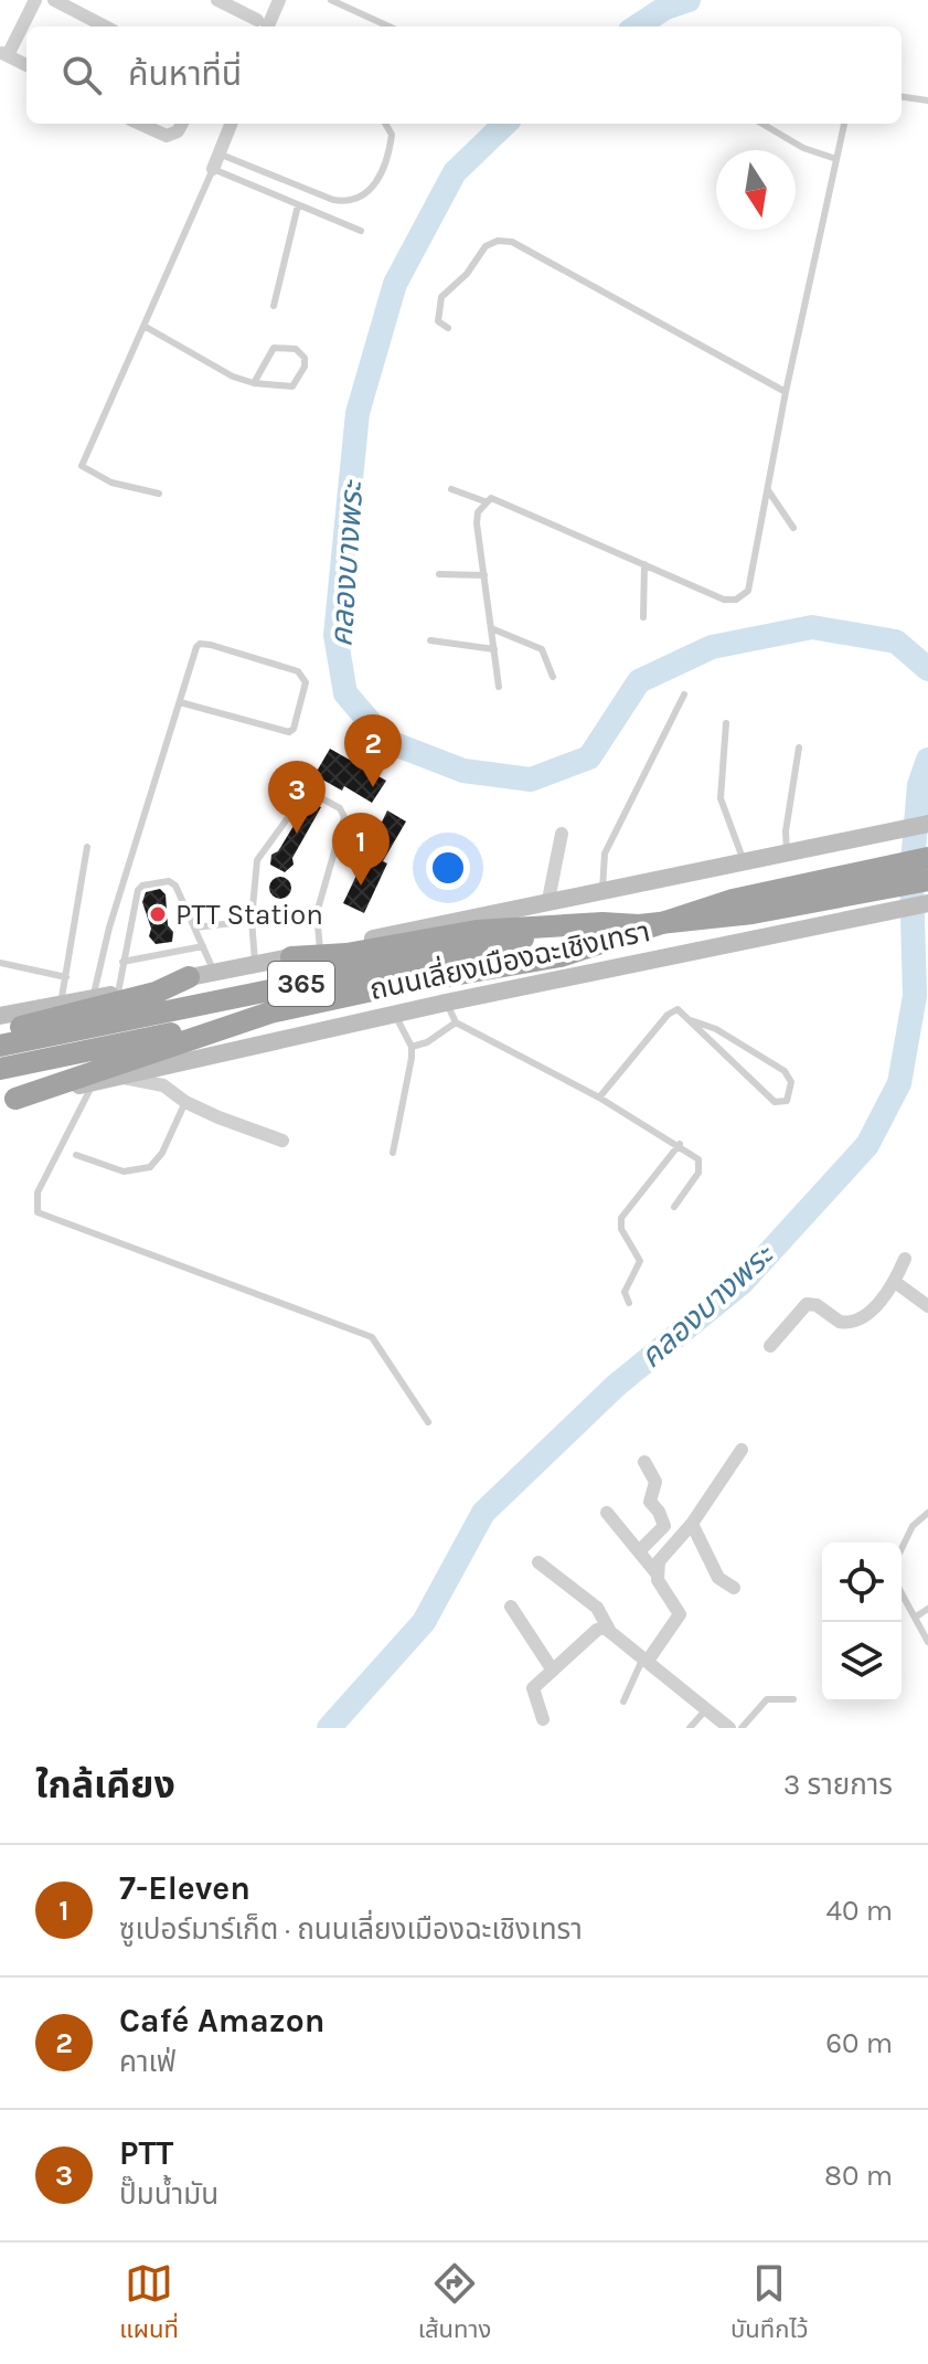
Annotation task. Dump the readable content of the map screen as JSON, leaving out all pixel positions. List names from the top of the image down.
{
  "streets": {
    "highway": ["ถนนเลี่ยงเมืองฉะเชิงเทรา", "365"]
  },
  "water": ["คลองบางพระ"],
  "places": ["PTT Station"],
  "north": "bottom",
  "page": {
    "search": "ค้นหาที่นี่",
    "pins": ["2", "3", "1"],
    "heading": ["ใกล้เคียง", "3 รายการ"],
    "list": [
      {
        "mark": "1",
        "name": "7-Eleven",
        "note": "ซูเปอร์มาร์เก็ต · ถนนเลี่ยงเมืองฉะเชิงเทรา",
        "value": "40 m"
      },
      {
        "mark": "2",
        "name": "Café Amazon",
        "note": "คาเฟ่",
        "value": "60 m"
      },
      {
        "mark": "3",
        "name": "PTT",
        "note": "ปั๊มน้ำมัน",
        "value": "80 m"
      }
    ],
    "nav": ["แผนที่", "เส้นทาง", "บันทึกไว้"]
  }
}
